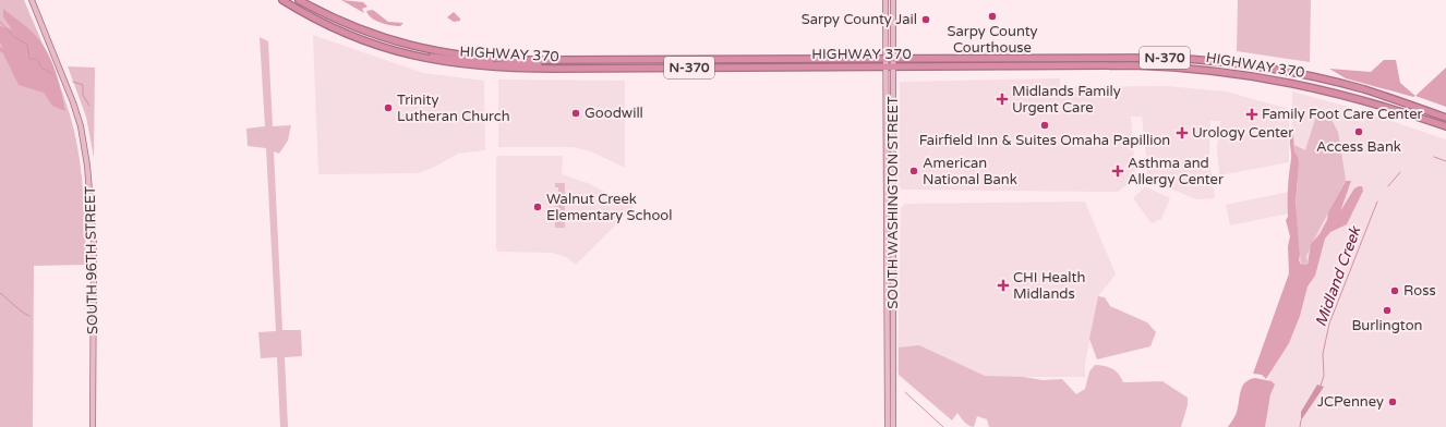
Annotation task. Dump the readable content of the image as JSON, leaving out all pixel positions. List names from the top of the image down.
{
  "streets": {
    "highway": ["HIGHWAY 370", "N-370"],
    "main road": ["SOUTH WASHINGTON STREET", "SOUTH 96TH STREET"]
  },
  "crossings": [
    ["HIGHWAY 370", "SOUTH WASHINGTON STREET"]
  ],
  "water": ["Midland Creek"],
  "places": {
    "other": [
      "Sarpy County Courthouse",
      "Sarpy County Jail",
      "Trinity Lutheran Church",
      "Goodwill",
      "Fairfield Inn & Suites Omaha Papillion",
      "Access Bank",
      "American National Bank",
      "Walnut Creek Elementary School",
      "Ross",
      "Burlington",
      "JCPenney"
    ],
    "health": [
      "Midlands Family Urgent Care",
      "Family Foot Care Center",
      "Urology Center",
      "Asthma and Allergy Center",
      "CHI Health Midlands"
    ]
  }
}
